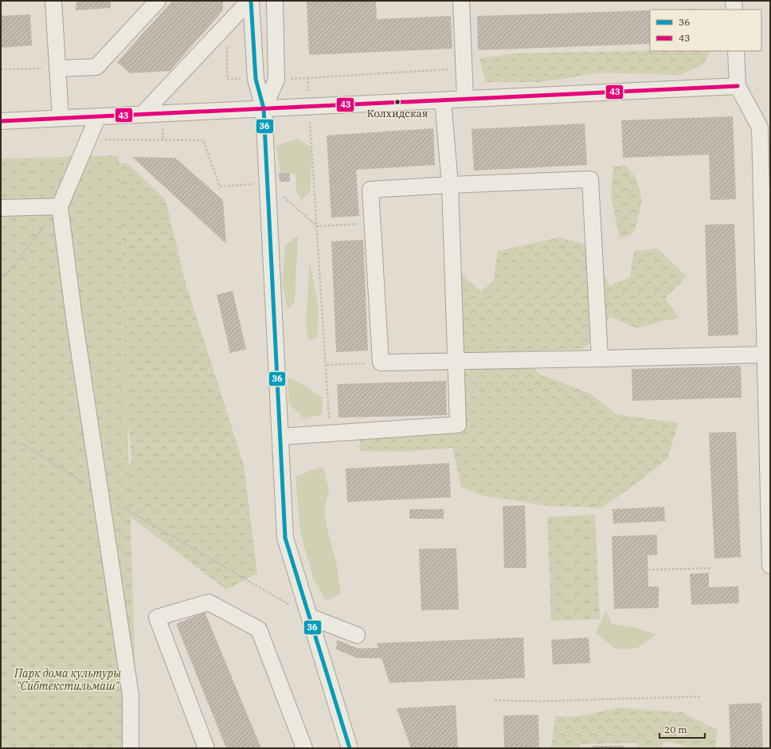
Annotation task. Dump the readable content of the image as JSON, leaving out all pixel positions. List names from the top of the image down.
{
  "parks": ["Парк дома культуры \"Сибтекстильмаш\""],
  "places": ["Колхидская"],
  "lines": ["transit line 36", "transit line 43"],
  "legend": ["36", "43"],
  "scale_bar": "20 m"
}
